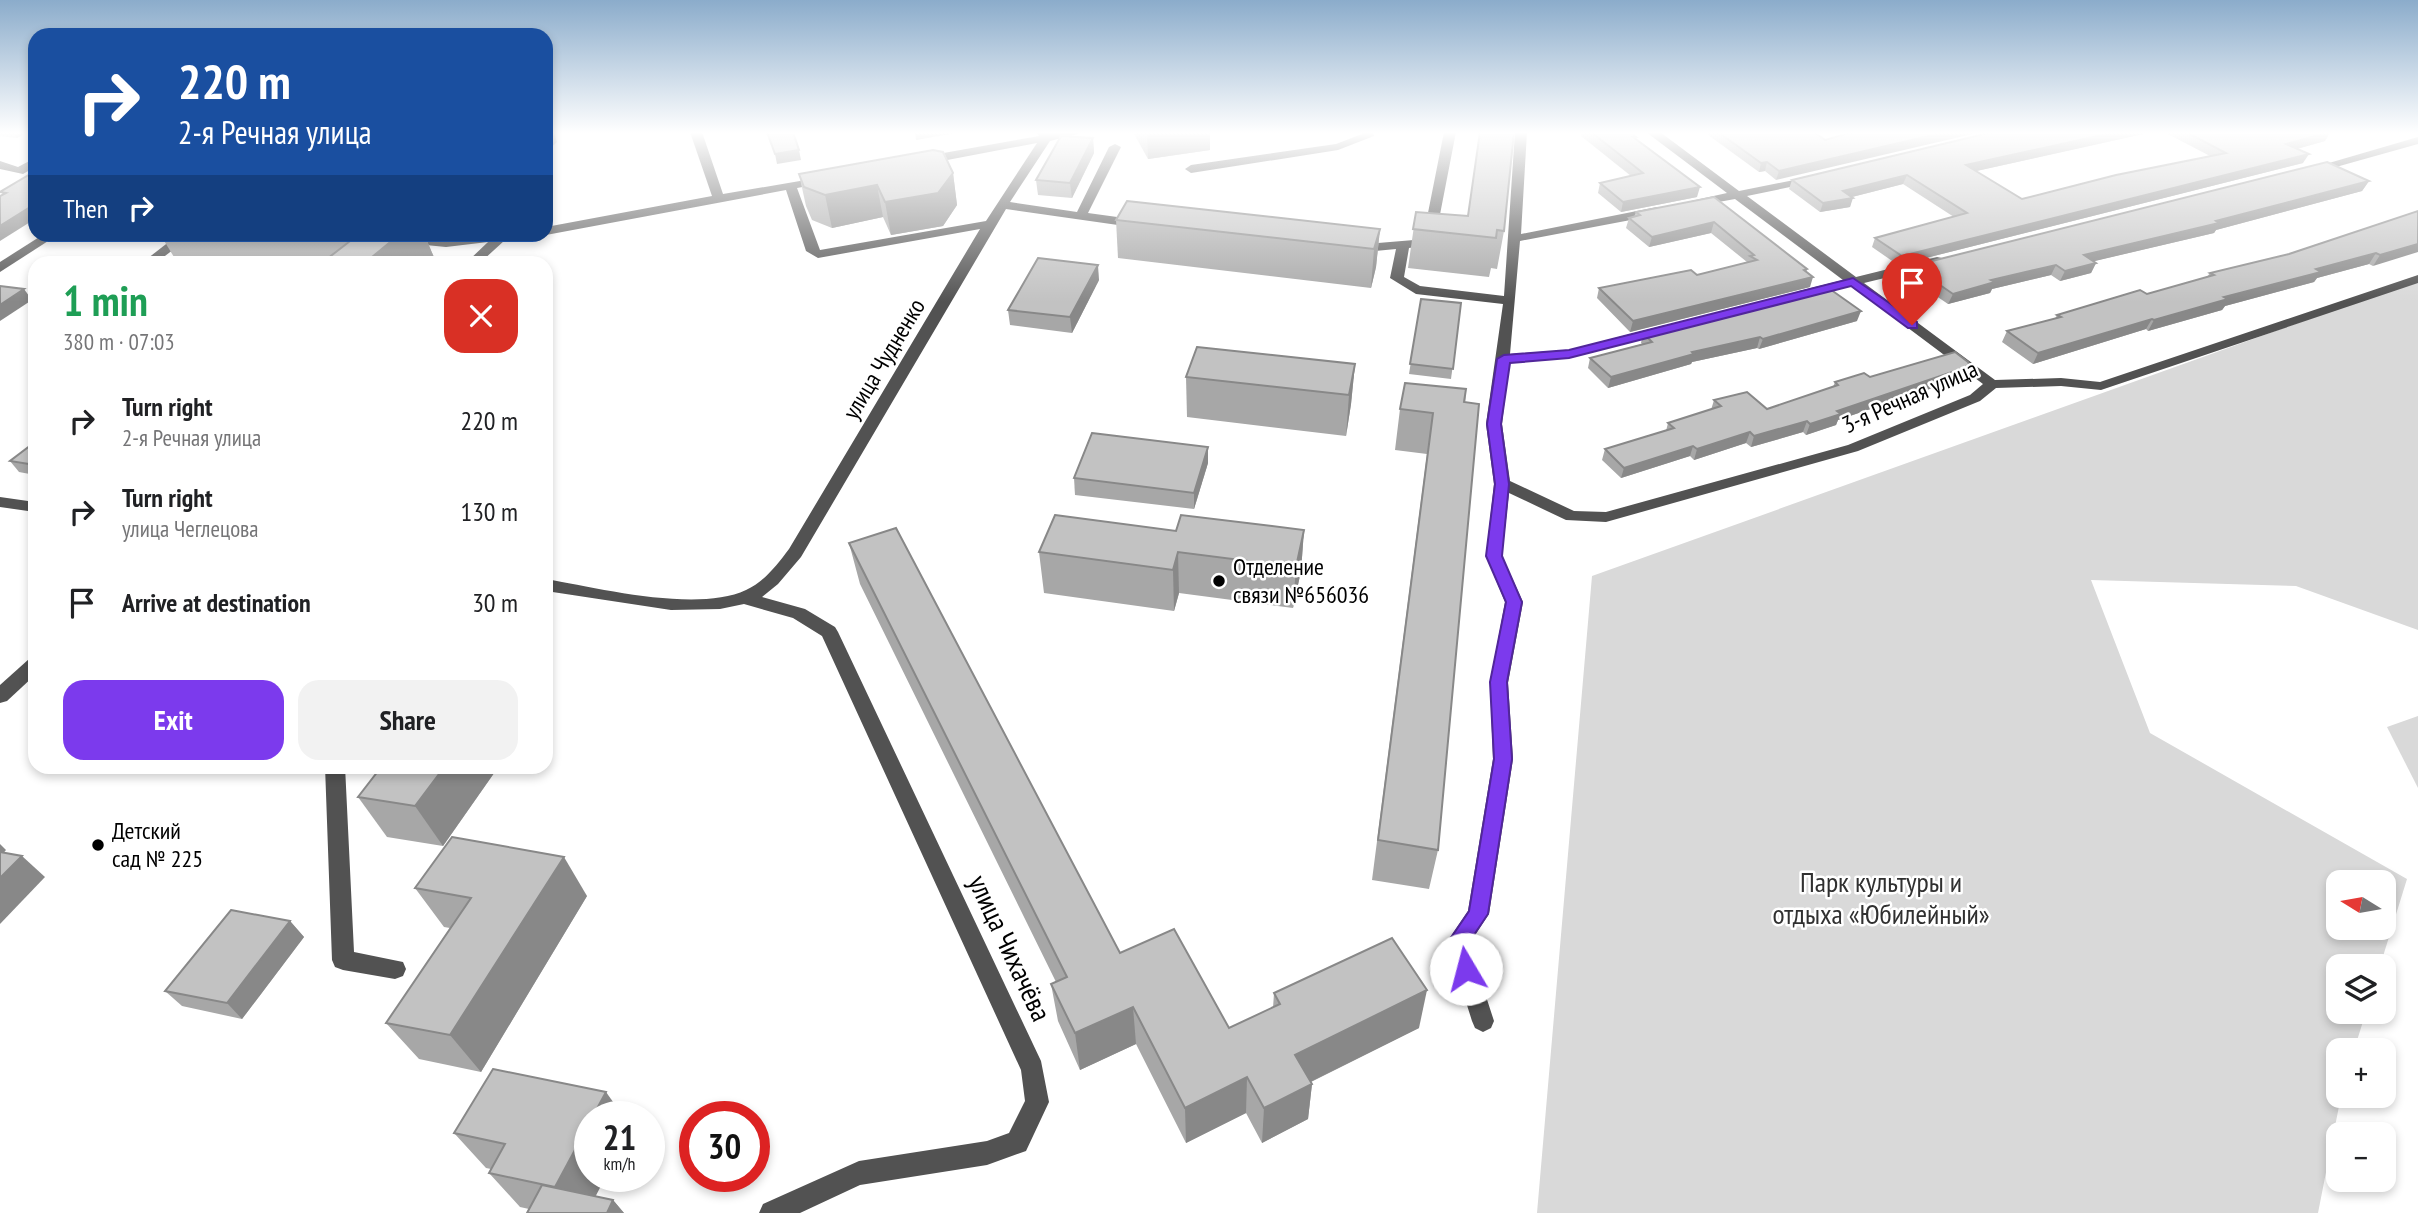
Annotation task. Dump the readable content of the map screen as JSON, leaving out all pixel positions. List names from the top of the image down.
{
  "streets": {
    "street": ["улица Чудненко", "3-я Речная улица", "улица Чихачёва"]
  },
  "crossings": [
    ["улица Чудненко", "улица Чихачёва"]
  ],
  "parks": ["Парк культуры и отдыха «Юбилейный»"],
  "places": ["Отделение связи №656036", "Детский сад № 225"],
  "north": "left",
  "page": {
    "turn": ["220 m", "2-я Речная улица"],
    "then": "Then",
    "heading": ["1 min", "380 m · 07:03"],
    "list": [
      {
        "name": "Turn right",
        "note": "2-я Речная улица",
        "value": "220 m"
      },
      {
        "name": "Turn right",
        "note": "улица Чеглецова",
        "value": "130 m"
      },
      {
        "name": "Arrive at destination",
        "value": "30 m"
      }
    ],
    "buttons": ["Exit", "Share"],
    "map_buttons": ["+", "−"],
    "speed": "21 km/h",
    "limit": "30"
  }
}
